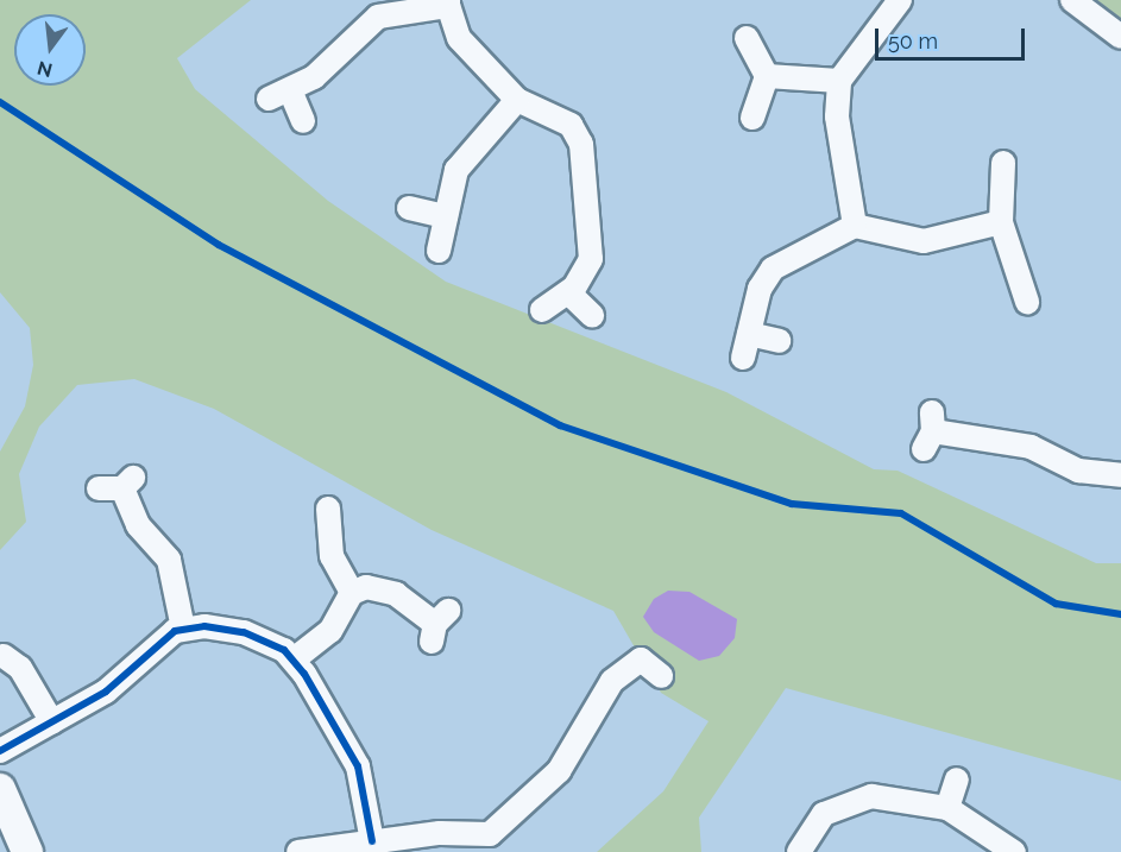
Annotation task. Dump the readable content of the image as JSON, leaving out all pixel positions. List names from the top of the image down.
{
  "scale_bar": "50 m",
  "north": "bottom"
}
